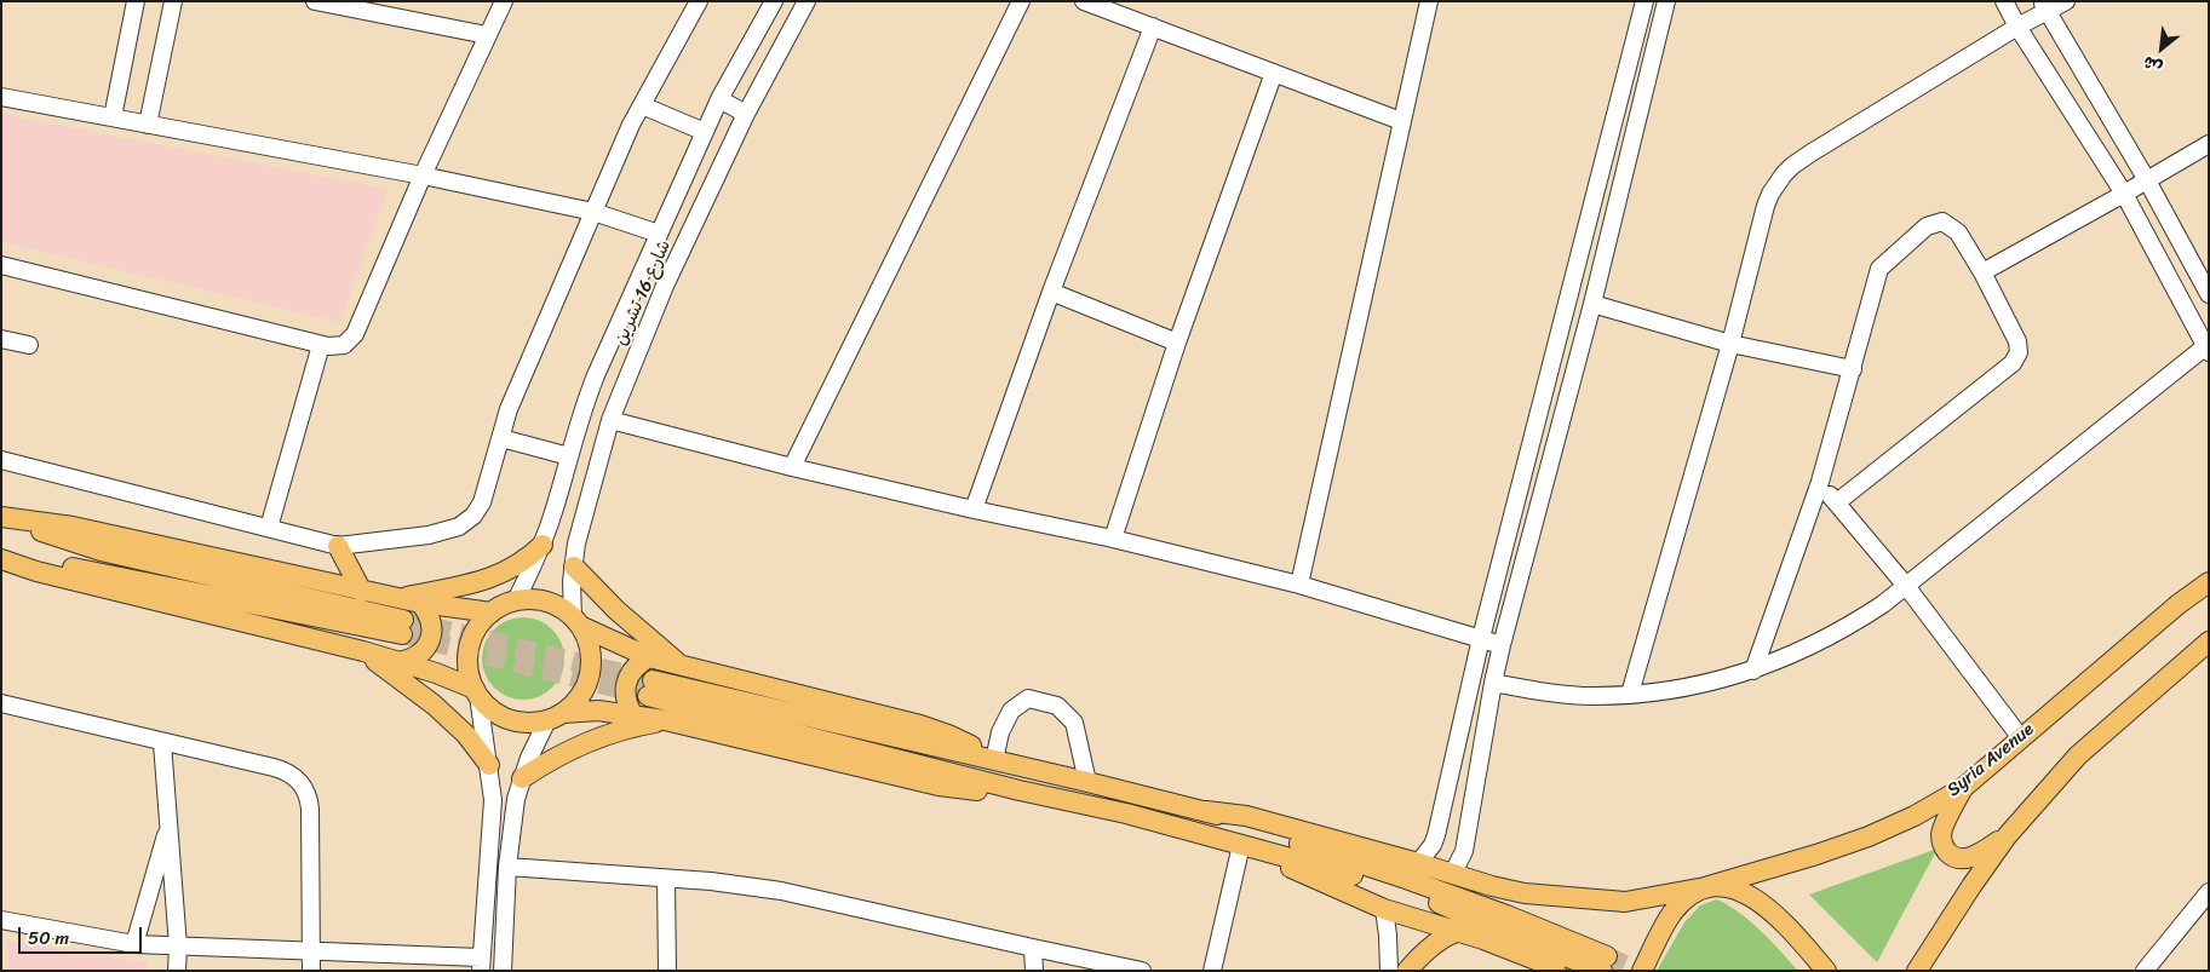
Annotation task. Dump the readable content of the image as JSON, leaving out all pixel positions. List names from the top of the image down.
{
  "streets": {
    "main road": ["Syria Avenue"],
    "street": ["شارع 16 تشرين"]
  },
  "scale_bar": "50 m",
  "north": "bottom left"
}
